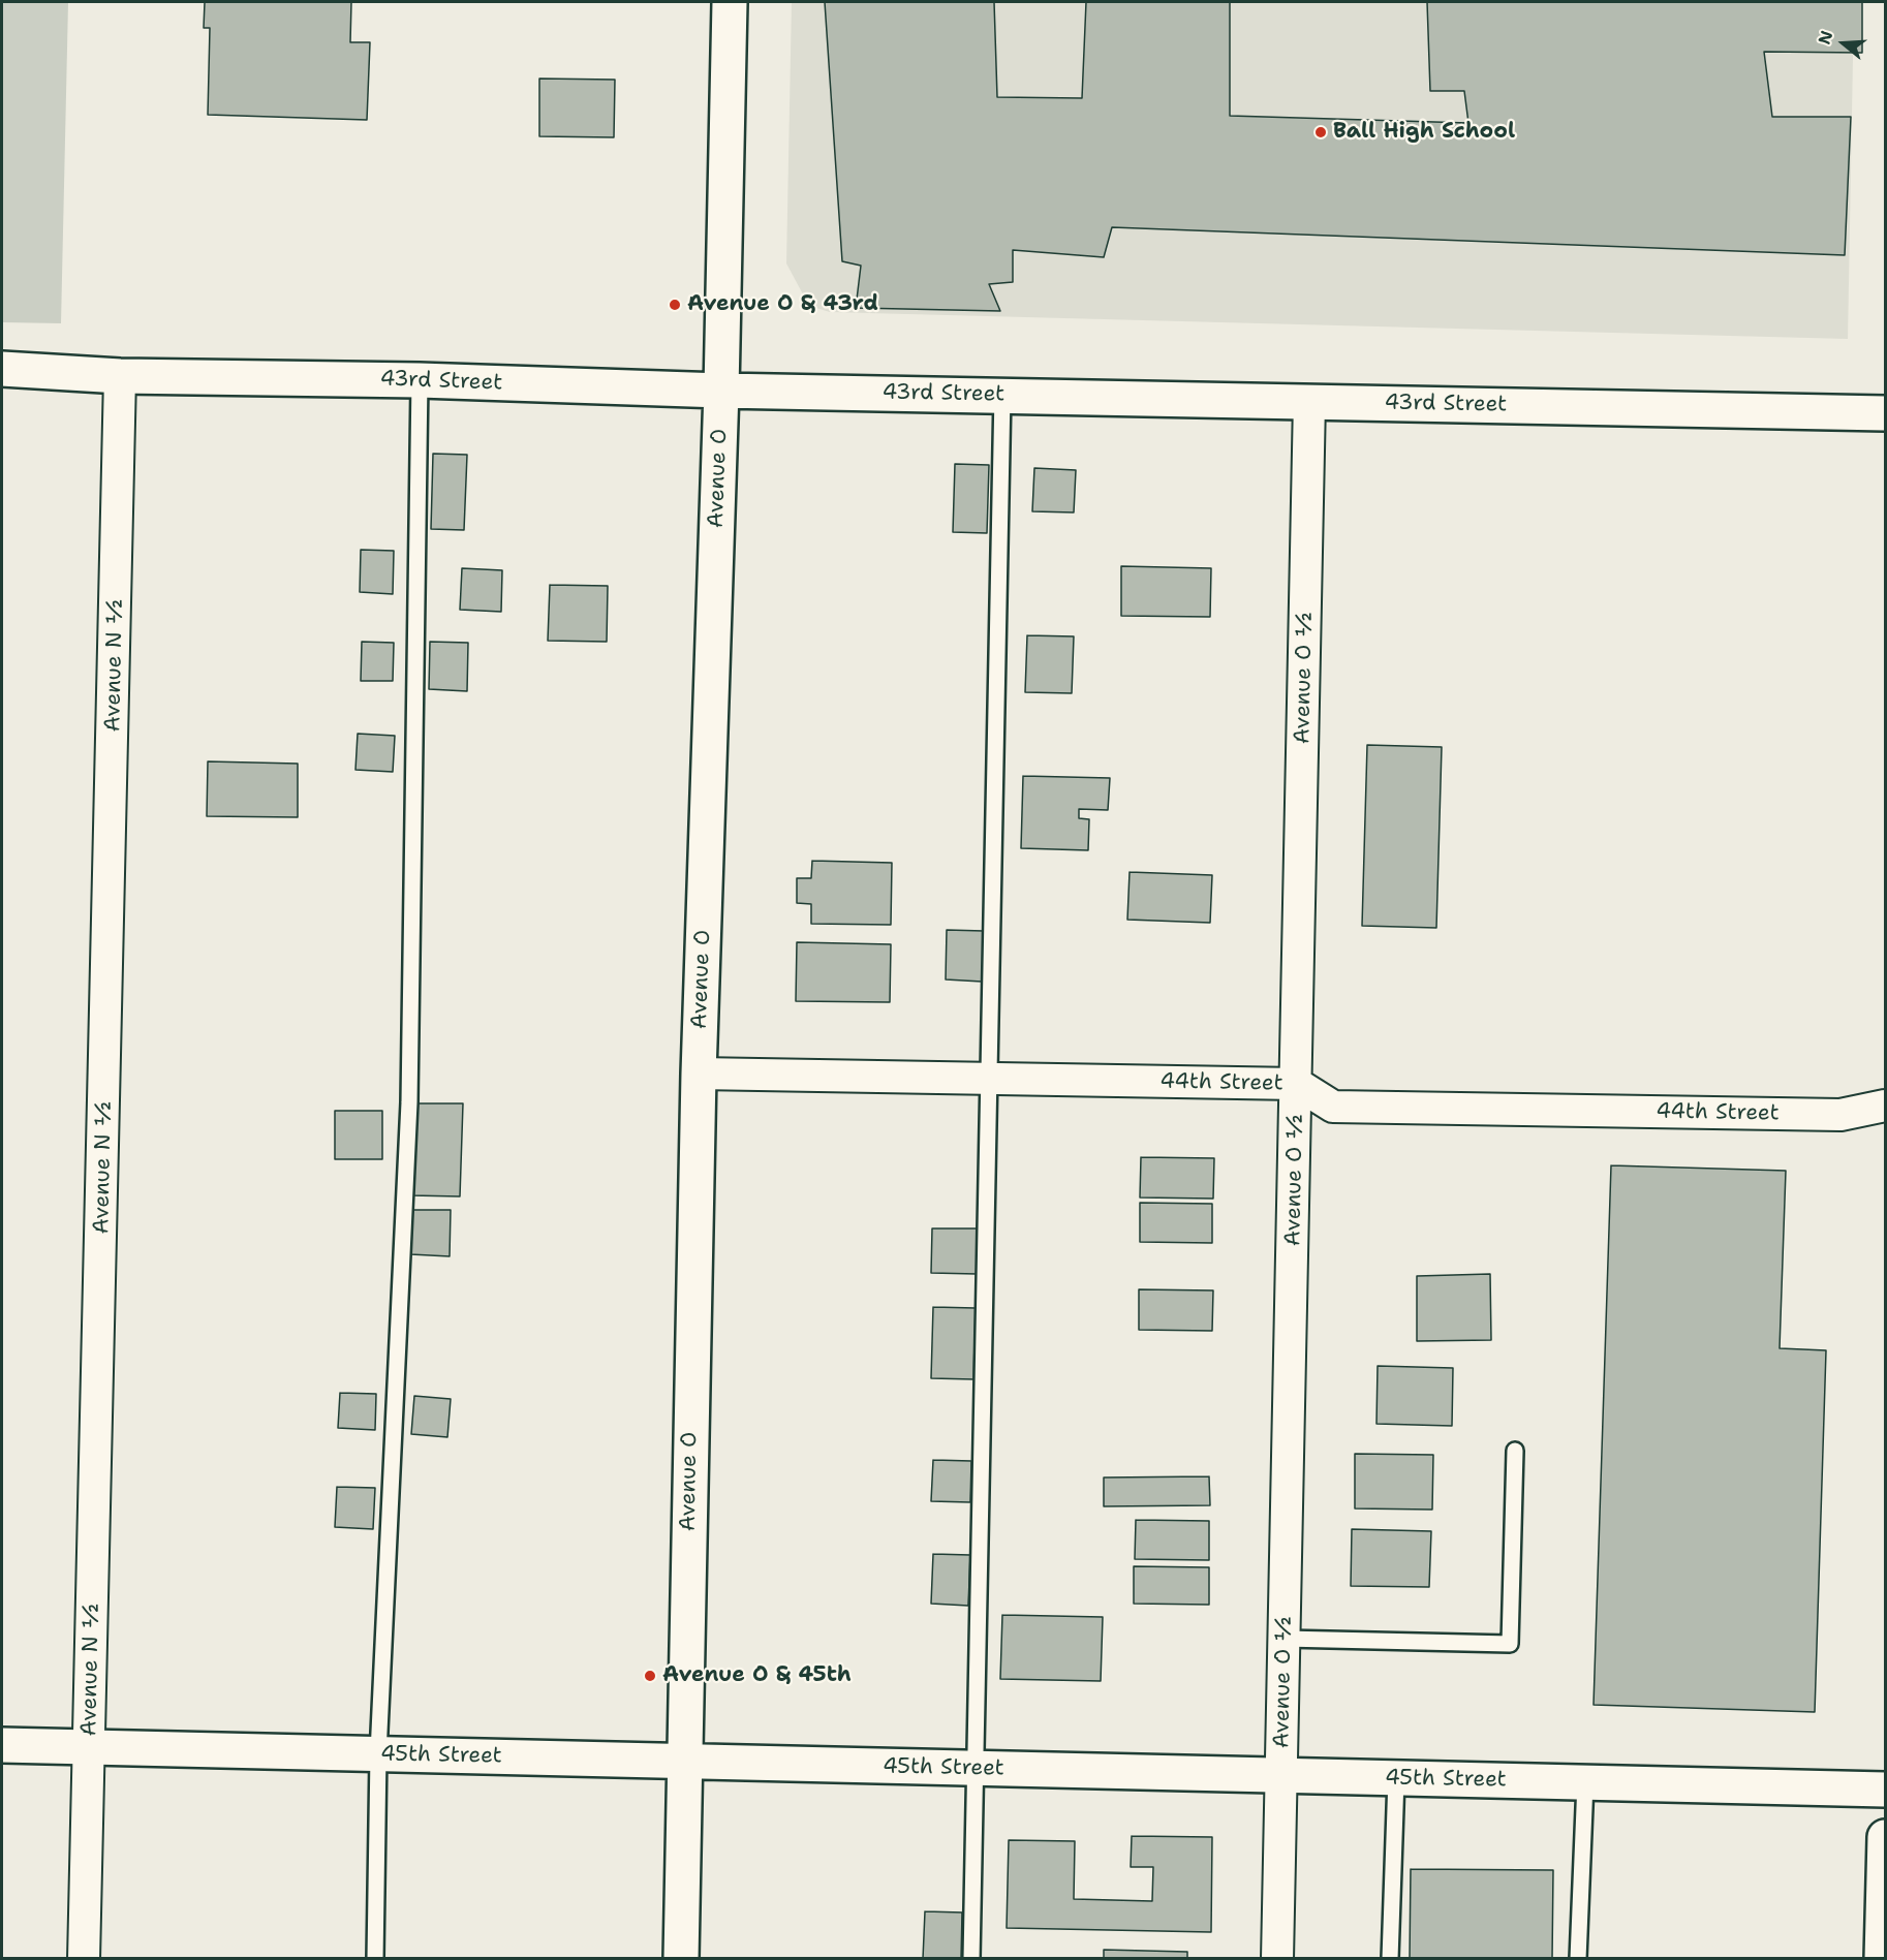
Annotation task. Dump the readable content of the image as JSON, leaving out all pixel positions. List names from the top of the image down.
{
  "streets": {
    "main road": ["43rd Street", "Avenue O", "45th Street"],
    "street": ["Avenue N ½", "Avenue O ½", "44th Street"]
  },
  "crossings": [
    ["43rd Street", "Avenue O"],
    ["43rd Street", "Avenue N ½"],
    ["43rd Street", "Avenue O ½"],
    ["Avenue O", "44th Street"],
    ["Avenue O", "45th Street"],
    ["Avenue N ½", "45th Street"],
    ["Avenue O ½", "44th Street"],
    ["Avenue O ½", "45th Street"]
  ],
  "places": ["Ball High School", "Avenue O & 43rd", "Avenue O & 45th"],
  "north": "left"
}
